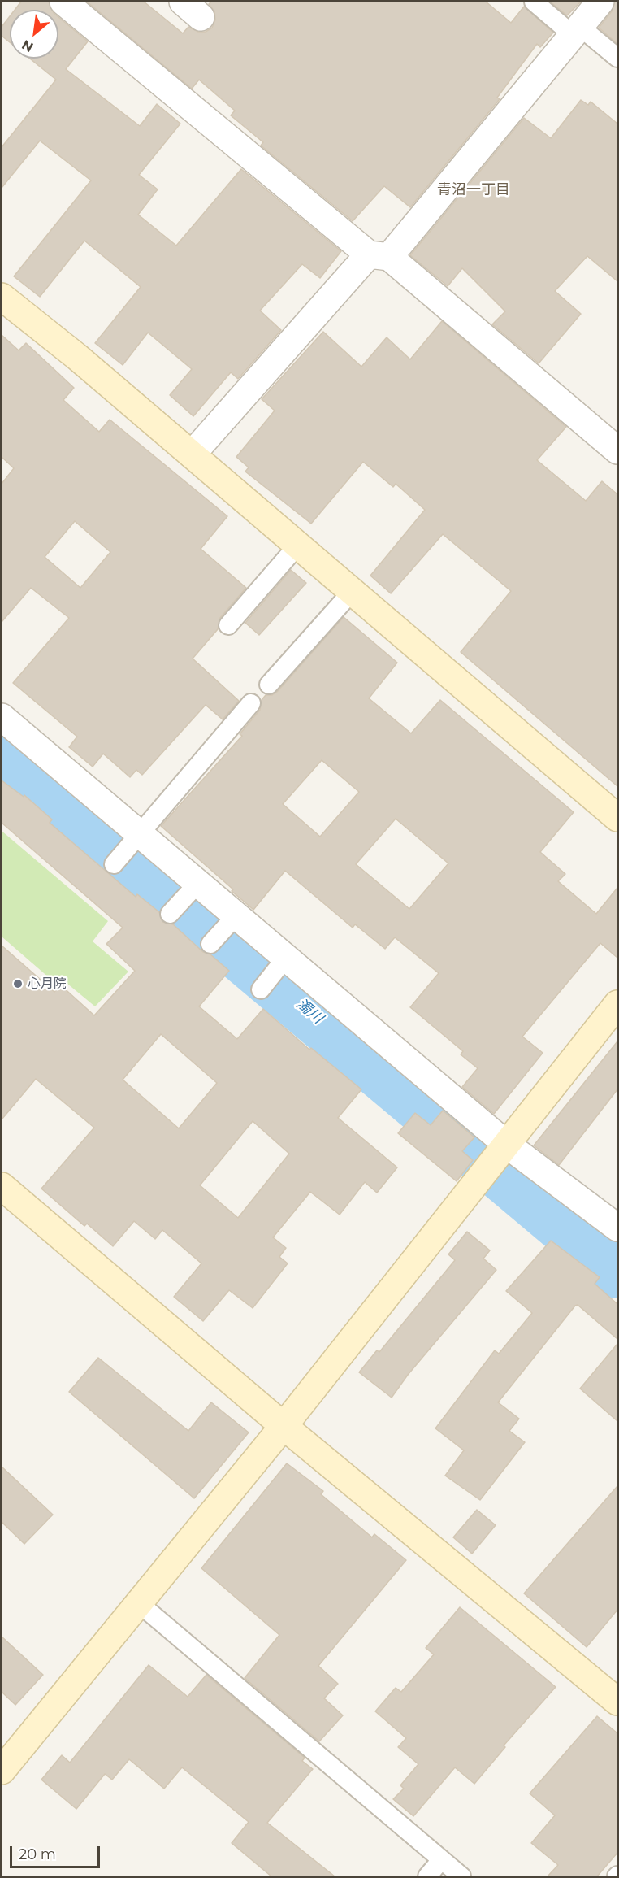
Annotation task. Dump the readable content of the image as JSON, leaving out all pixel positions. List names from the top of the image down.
{
  "districts": ["青沼一丁目"],
  "water": ["濁川"],
  "places": ["心月院"],
  "scale_bar": "20 m",
  "north": "bottom left"
}
